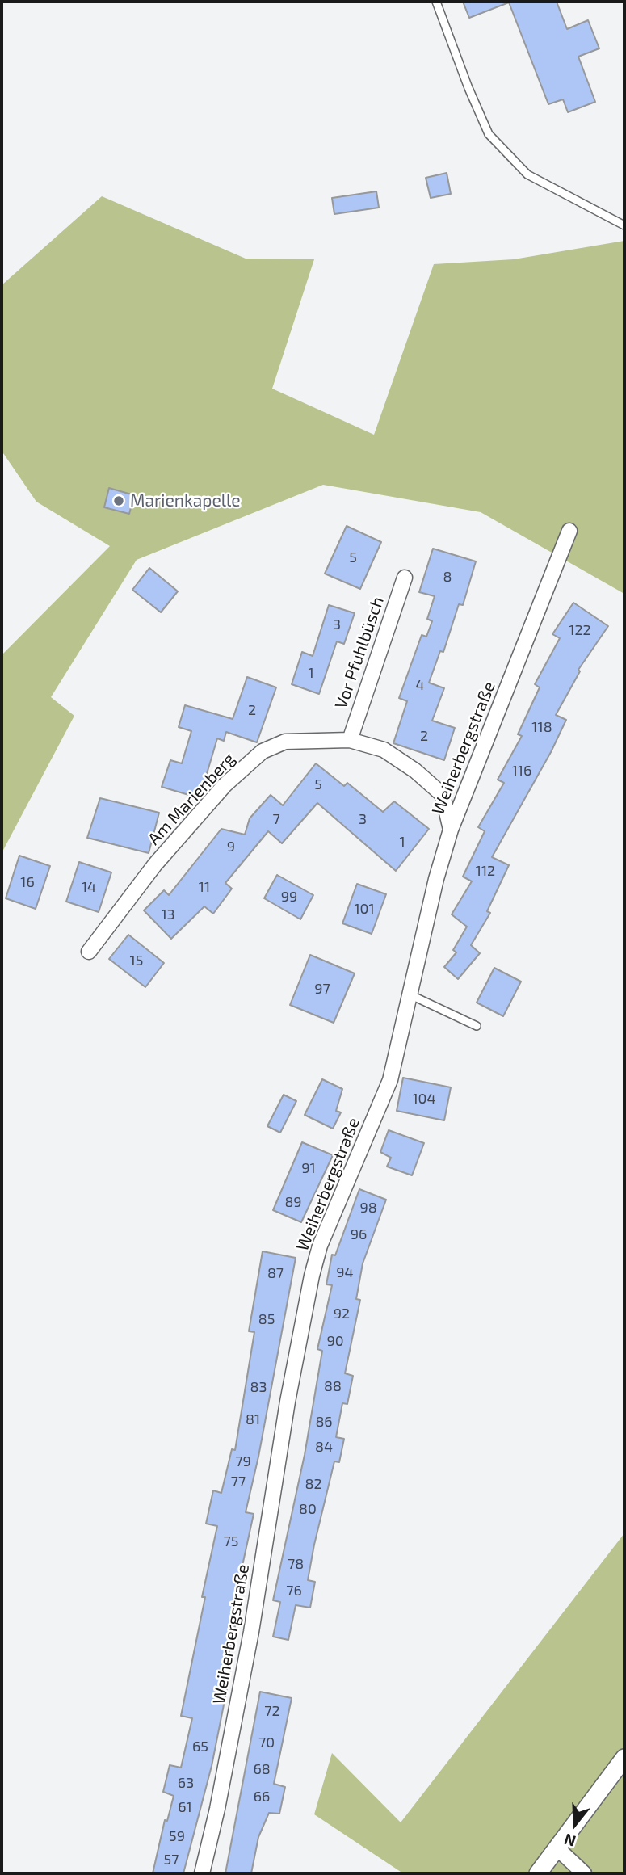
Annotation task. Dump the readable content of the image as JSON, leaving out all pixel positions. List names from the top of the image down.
{
  "streets": {
    "street": ["Vor Pfuhlbüsch", "Weiherbergstraße", "Am Marienberg"]
  },
  "crossings": [
    ["Vor Pfuhlbüsch", "Am Marienberg"],
    ["Weiherbergstraße", "Am Marienberg"]
  ],
  "places": ["Marienkapelle"],
  "house_numbers": [
    "5",
    "8",
    "3",
    "122",
    "1",
    "4",
    "2",
    "118",
    "2",
    "116",
    "5",
    "7",
    "3",
    "1",
    "9",
    "112",
    "16",
    "14",
    "11",
    "99",
    "101",
    "13",
    "15",
    "97",
    "104",
    "91",
    "89",
    "98",
    "96",
    "94",
    "87",
    "92",
    "85",
    "90",
    "88",
    "83",
    "81",
    "86",
    "84",
    "79",
    "77",
    "82",
    "80",
    "75",
    "78",
    "76",
    "72",
    "70",
    "65",
    "68",
    "63",
    "66",
    "61",
    "59",
    "57"
  ],
  "north": "bottom"
}
